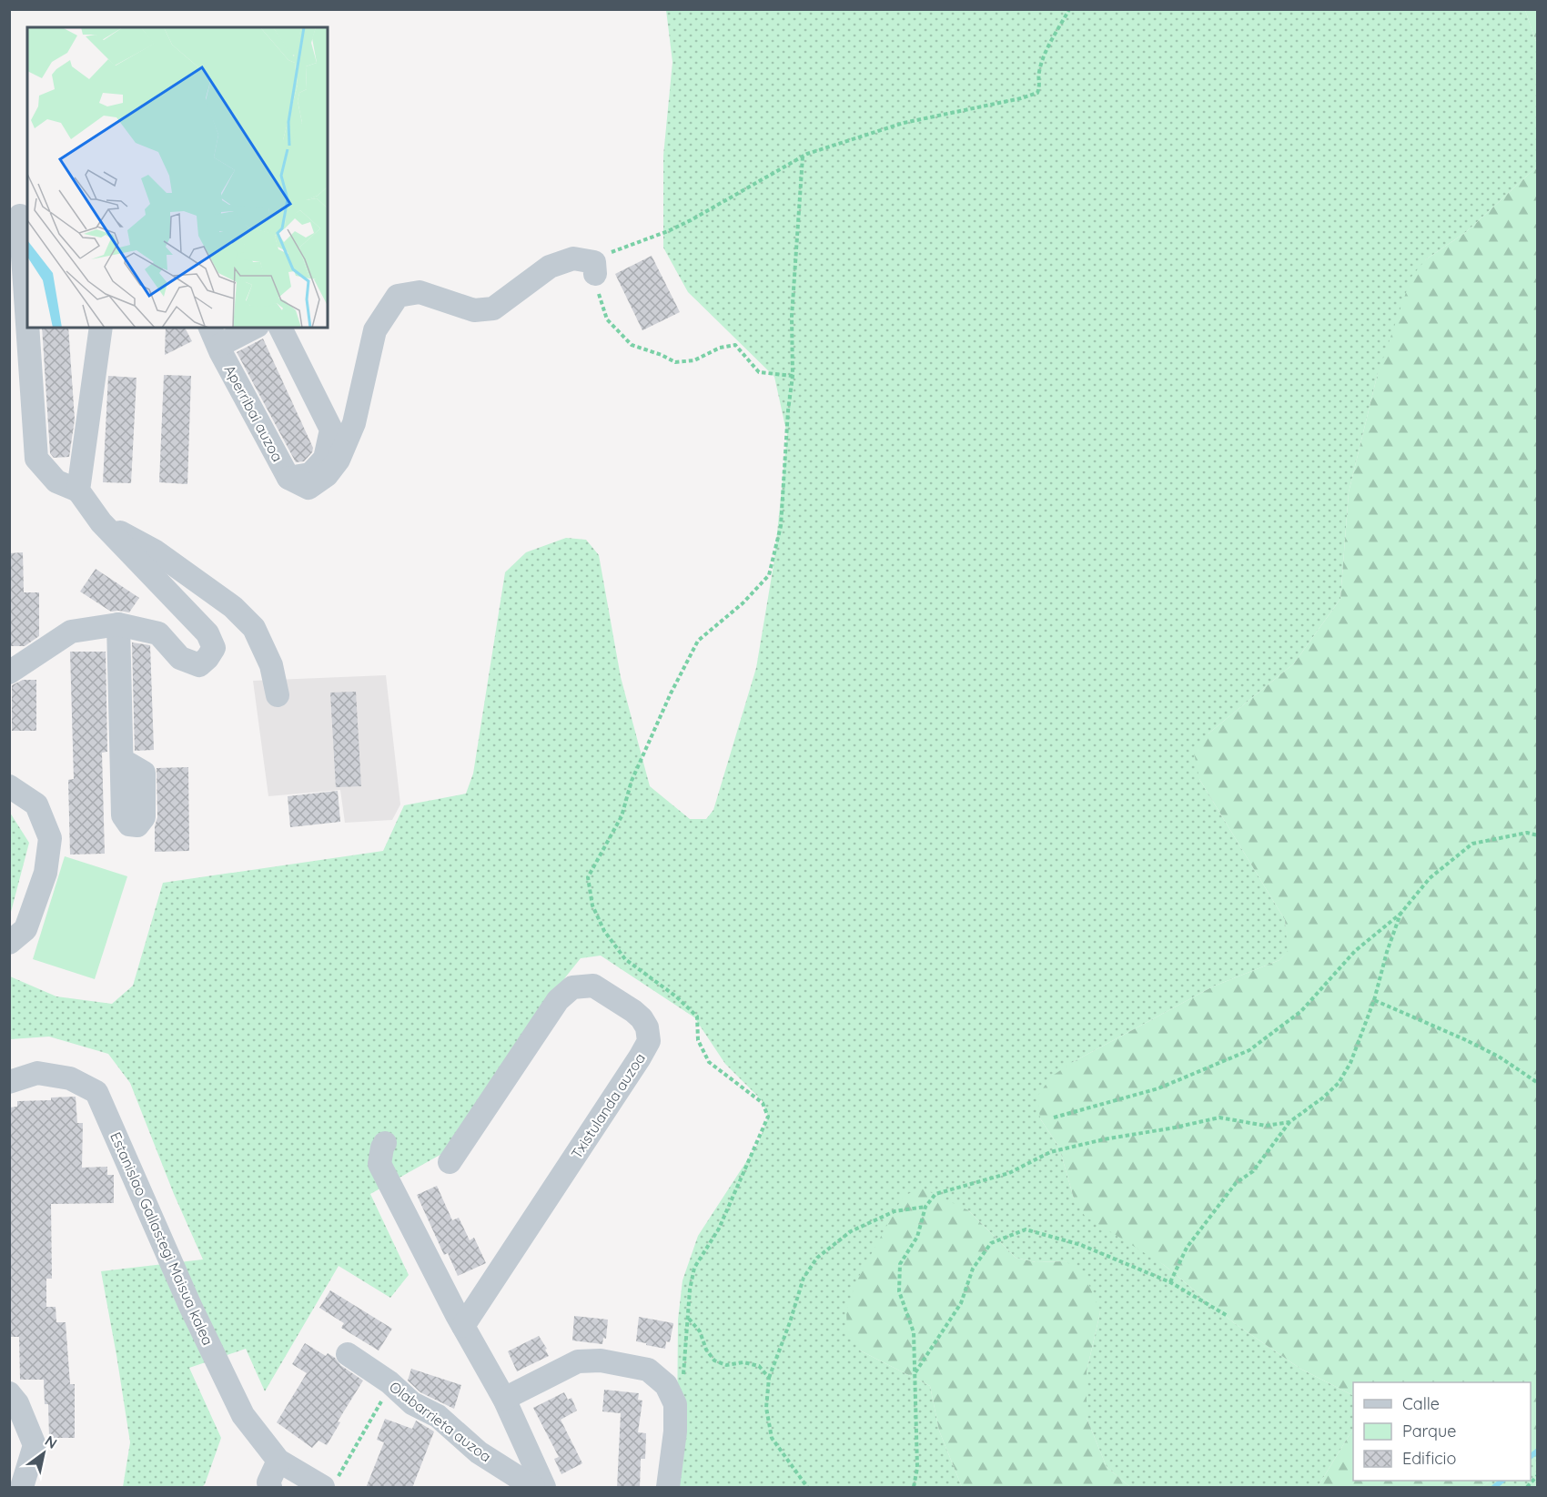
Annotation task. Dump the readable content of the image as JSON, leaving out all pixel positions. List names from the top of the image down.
{
  "streets": {
    "street": [
      "Aperribai auzoa",
      "Txistulanda auzoa",
      "Estanislao Gallastegi Maisua kalea",
      "Olabarrieta auzoa"
    ]
  },
  "legend": ["Calle", "Parque", "Edificio"],
  "north": "top right"
}
